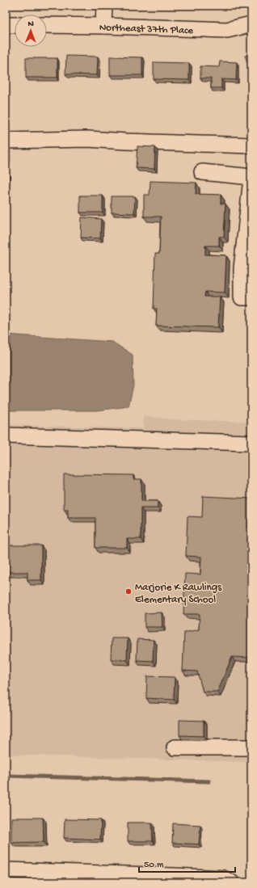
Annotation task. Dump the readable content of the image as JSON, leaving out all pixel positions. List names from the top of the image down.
{
  "streets": {
    "street": ["Northeast 37th Place"]
  },
  "places": ["Marjorie K Rawlings Elementary School"],
  "scale_bar": "50 m",
  "north": "top"
}
